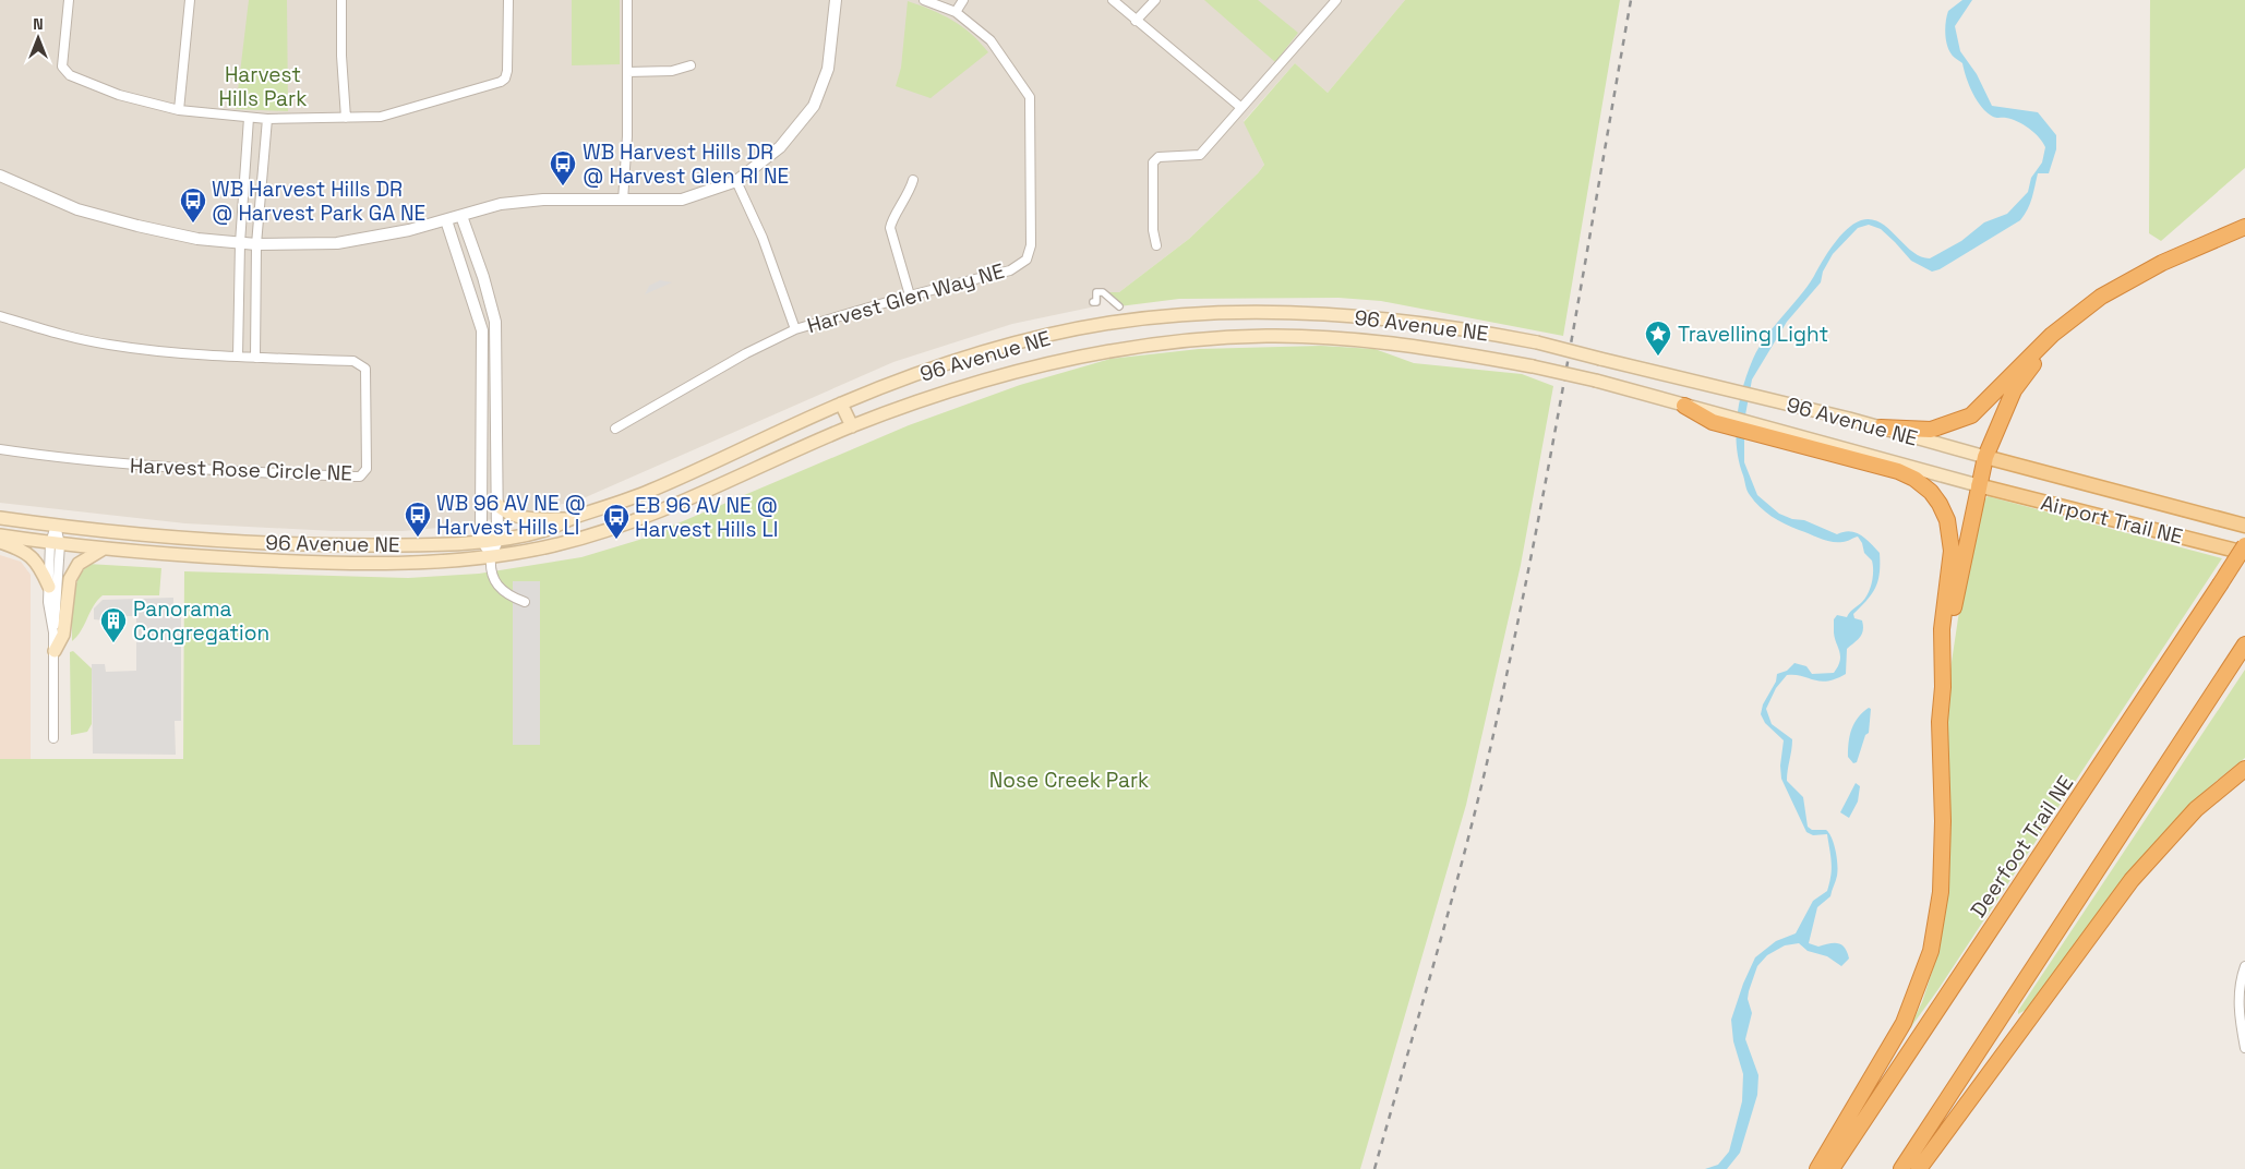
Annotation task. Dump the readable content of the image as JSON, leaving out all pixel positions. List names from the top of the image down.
{
  "streets": {
    "highway": ["Deerfoot Trail NE"],
    "main road": ["96 Avenue NE", "Airport Trail NE"],
    "street": ["Harvest Glen Way NE", "Harvest Rose Circle NE"]
  },
  "crossings": [
    ["96 Avenue NE", "Airport Trail NE"]
  ],
  "parks": ["Harvest Hills Park", "Nose Creek Park"],
  "places": {
    "bus stop": [
      "WB Harvest Hills DR @ Harvest Glen RI NE",
      "WB Harvest Hills DR @ Harvest Park GA NE",
      "WB 96 AV NE @ Harvest Hills LI",
      "EB 96 AV NE @ Harvest Hills LI"
    ],
    "place": ["Travelling Light"],
    "building": ["Panorama Congregation"]
  },
  "north": "top"
}
